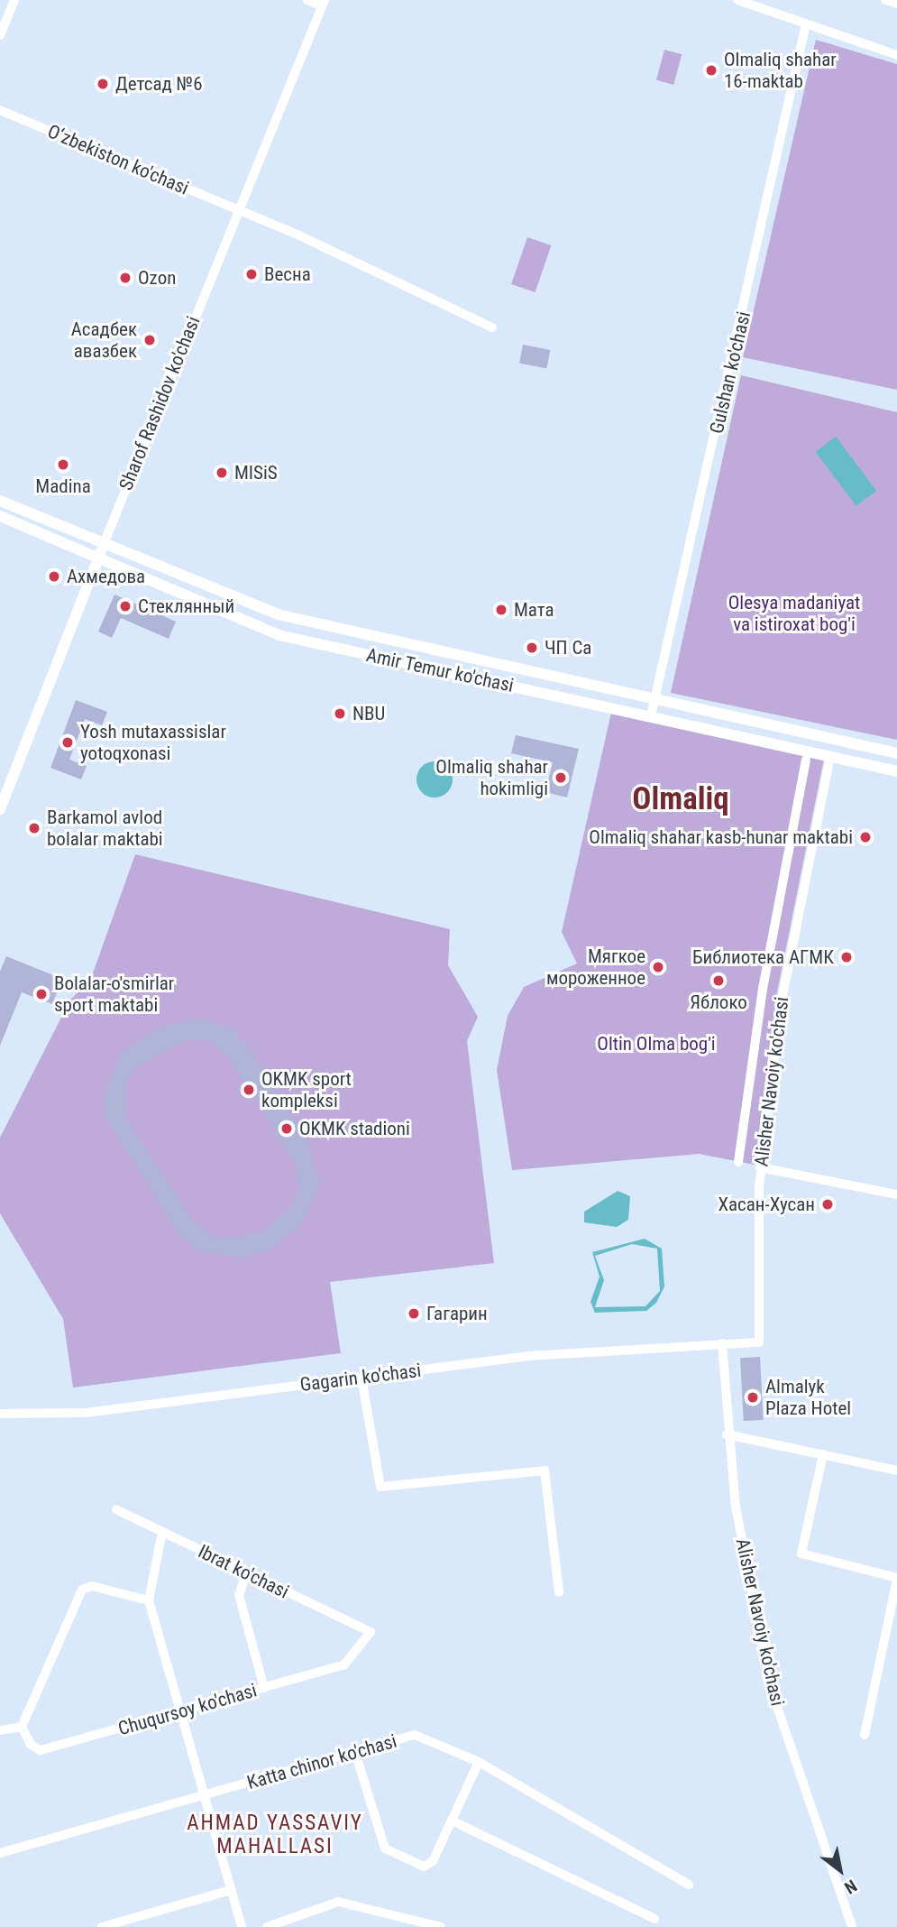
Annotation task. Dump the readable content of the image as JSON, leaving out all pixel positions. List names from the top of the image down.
{
  "streets": {
    "main road": ["Sharof Rashidov ko'chasi", "Amir Temur ko'chasi"],
    "street": [
      "O‘zbekiston ko'chasi",
      "Gulshan ko'chasi",
      "Alisher Navoiy ko'chasi",
      "Gagarin ko'chasi",
      "Ibrat ko'chasi",
      "Chuqursoy ko'chasi",
      "Katta chinor ko'chasi"
    ]
  },
  "crossings": [
    ["O‘zbekiston ko'chasi", "Sharof Rashidov ko'chasi"],
    ["Gulshan ko'chasi", "Amir Temur ko'chasi"],
    ["Sharof Rashidov ko'chasi", "Amir Temur ko'chasi"],
    ["Amir Temur ko'chasi", "Alisher Navoiy ko'chasi"],
    ["Alisher Navoiy ko'chasi", "Gagarin ko'chasi"],
    ["Ibrat ko'chasi", "Chuqursoy ko'chasi"]
  ],
  "districts": ["Olmaliq", "AHMAD YASSAVIY MAHALLASI"],
  "parks": ["Olesya madaniyat va istiroxat bog'i", "Oltin Olma bog'i"],
  "places": [
    "Olmaliq shahar 16-maktab",
    "Детсад №6",
    "Весна",
    "Ozon",
    "Асадбек авазбек",
    "Madina",
    "MISiS",
    "Ахмедова",
    "Стеклянный",
    "Мата",
    "ЧП Са",
    "NBU",
    "Yosh mutaxassislar yotoqxonasi",
    "Olmaliq shahar hokimligi",
    "Barkamol avlod bolalar maktabi",
    "Olmaliq shahar kasb-hunar maktabi",
    "Библиотека АГМК",
    "Мягкое мороженное",
    "Яблоко",
    "Bolalar-o'smirlar sport maktabi",
    "OKMK sport kompleksi",
    "OKMK stadioni",
    "Хасан-Хусан",
    "Гагарин",
    "Almalyk Plaza Hotel"
  ],
  "north": "bottom right"
}
